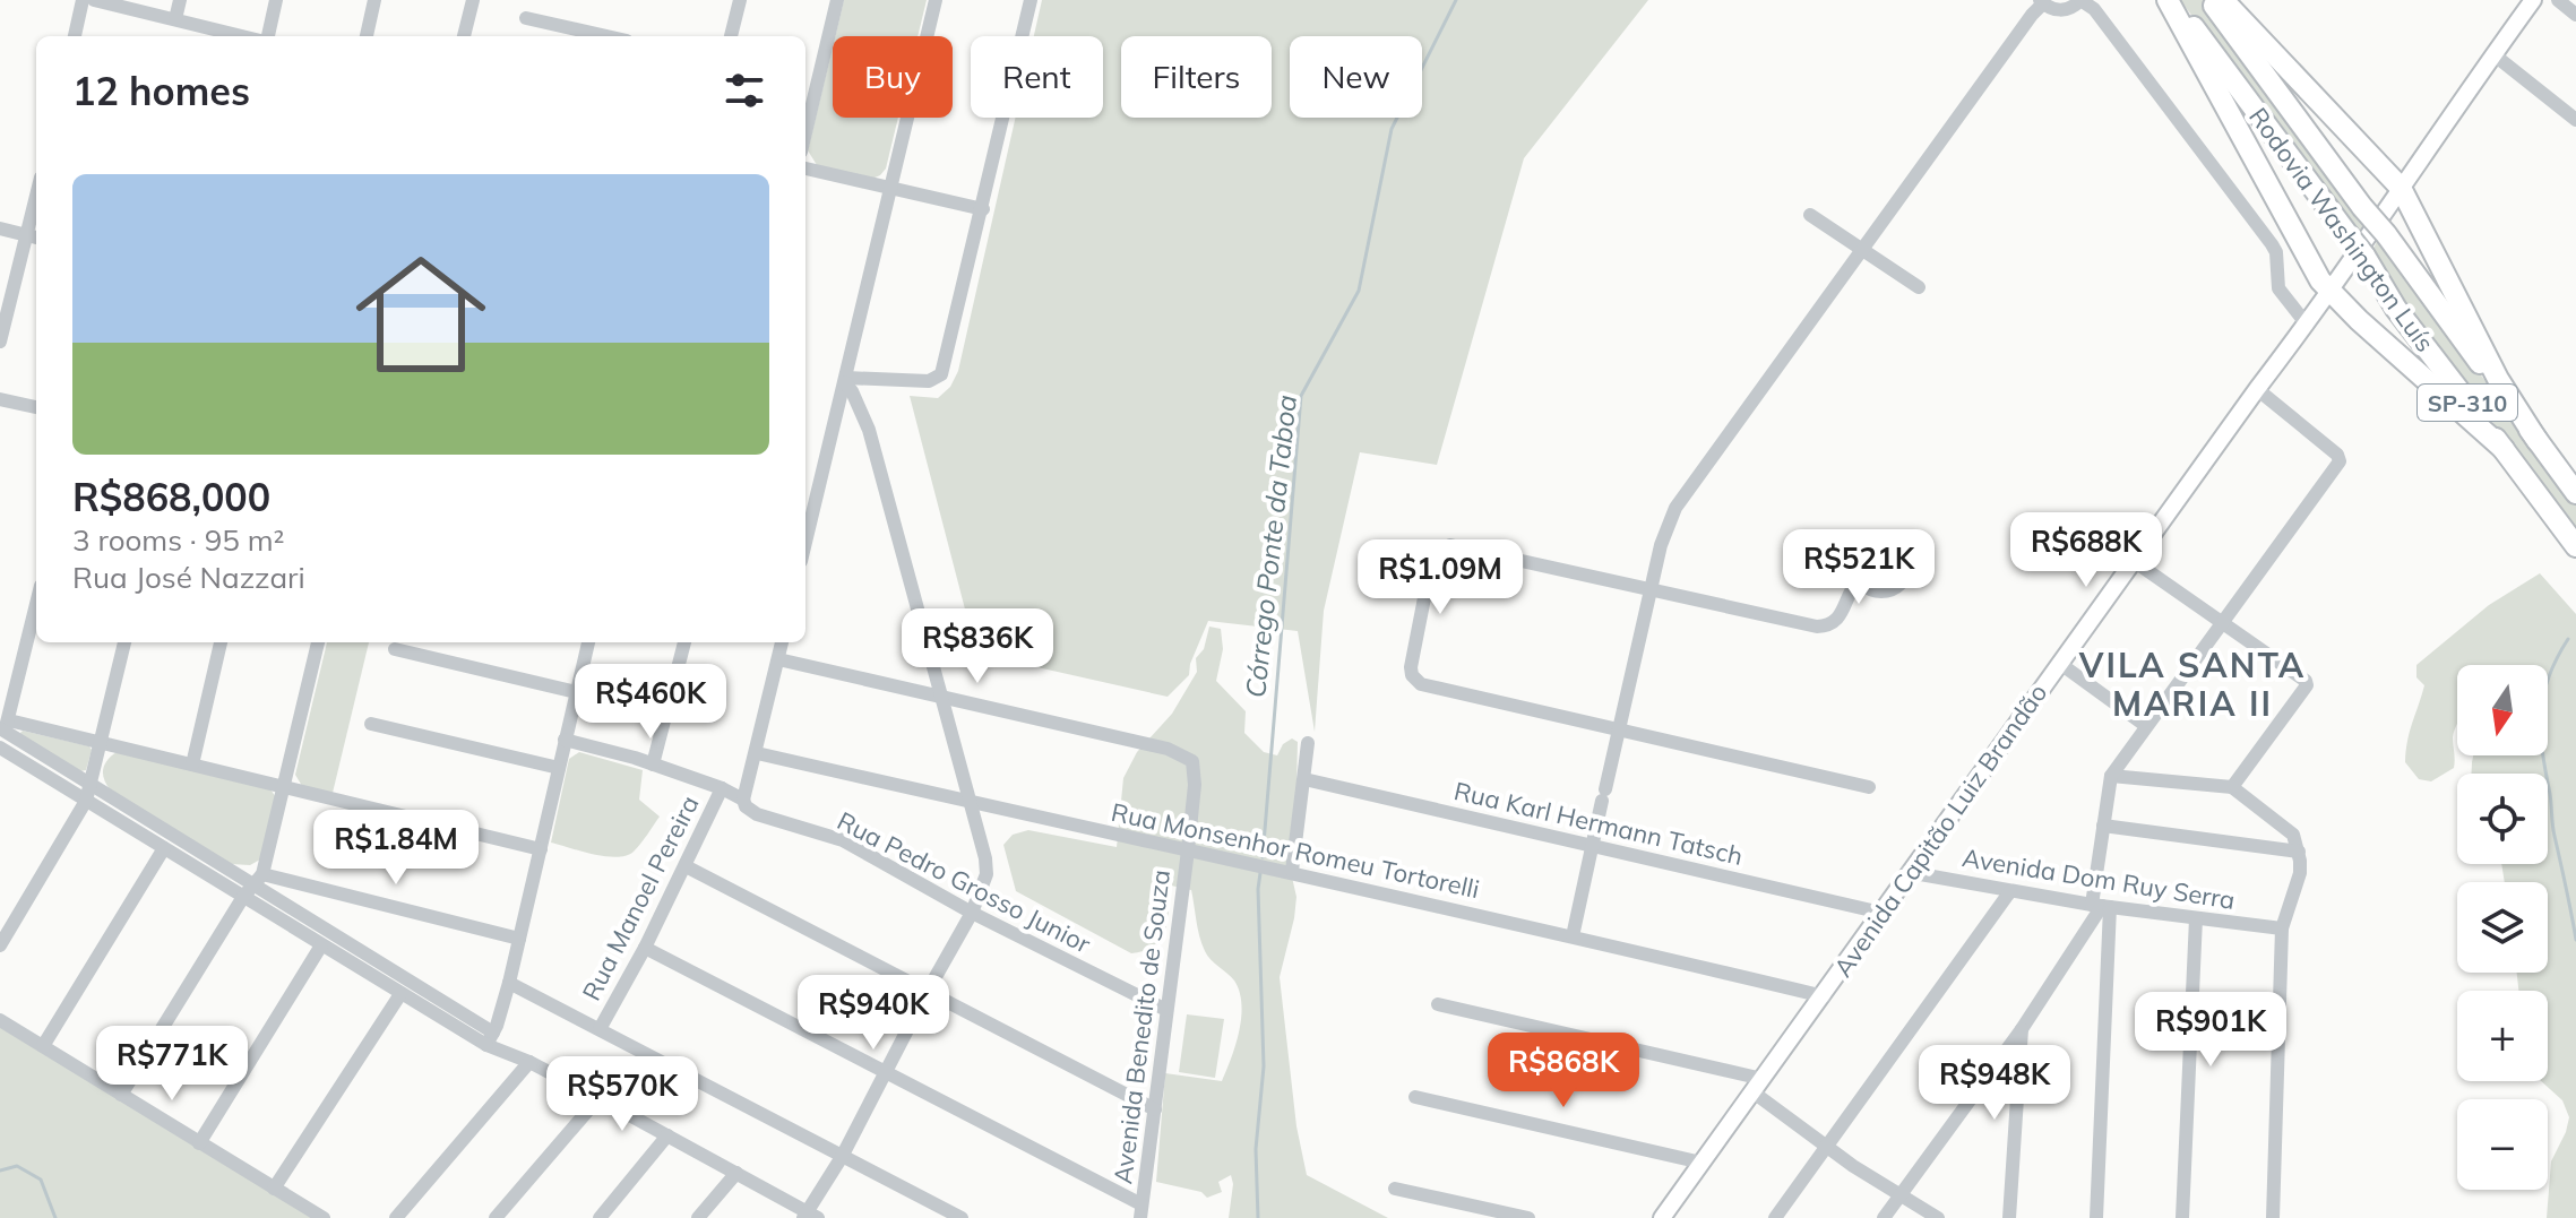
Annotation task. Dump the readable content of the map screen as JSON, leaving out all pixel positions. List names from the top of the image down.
{
  "streets": {
    "highway": ["Rodovia Washington Luís", "SP-310"],
    "main road": ["Avenida Capitão Luiz Brandão"],
    "street": [
      "Rua Karl Hermann Tatsch",
      "Rua Monsenhor Romeu Tortorelli",
      "Avenida Dom Ruy Serra",
      "Rua Pedro Grosso Junior",
      "Rua Manoel Pereira",
      "Avenida Benedito de Souza"
    ]
  },
  "crossings": [
    ["Rua Karl Hermann Tatsch", "Avenida Capitão Luiz Brandão"],
    ["Avenida Capitão Luiz Brandão", "Rua Monsenhor Romeu Tortorelli"],
    ["Avenida Capitão Luiz Brandão", "Avenida Dom Ruy Serra"],
    ["Rua Monsenhor Romeu Tortorelli", "Avenida Benedito de Souza"],
    ["Rua Pedro Grosso Junior", "Rua Manoel Pereira"],
    ["Rua Pedro Grosso Junior", "Avenida Benedito de Souza"]
  ],
  "districts": ["VILA SANTA MARIA II"],
  "water": ["Córrego Ponte da Taboa"],
  "north": "bottom",
  "page": {
    "chip": [
      "Buy",
      "Rent",
      "Filters",
      "New"
    ],
    "heading": "12 homes",
    "list": [
      {
        "name": "R$868,000",
        "note": "3 rooms · 95 m² · Rua José Nazzari"
      }
    ],
    "price": [
      "R$688K",
      "R$521K",
      "R$1.09M",
      "R$836K",
      "R$460K",
      "R$1.84M",
      "R$940K",
      "R$901K",
      "R$771K",
      "R$868K",
      "R$948K",
      "R$570K"
    ],
    "map_buttons": ["+", "−"]
  }
}
